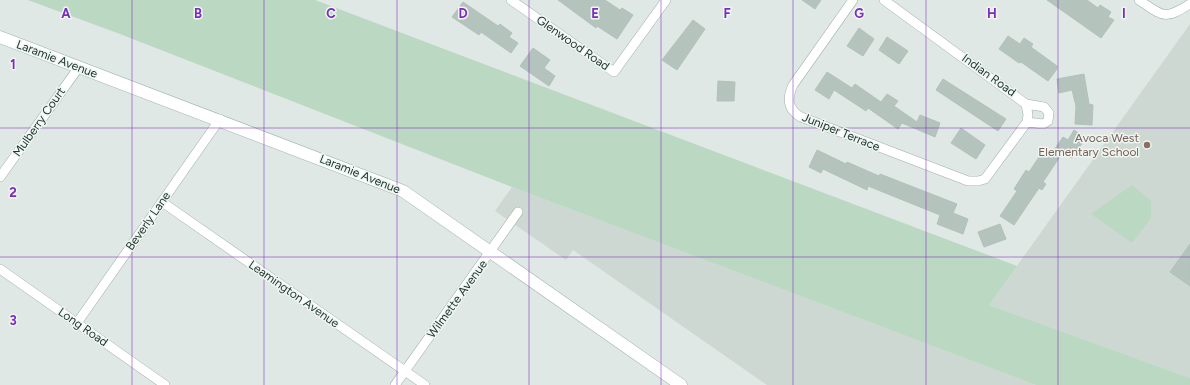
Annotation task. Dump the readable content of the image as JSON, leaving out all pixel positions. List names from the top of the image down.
{
  "streets": {
    "street": [
      "Glenwood Road",
      "Laramie Avenue",
      "Indian Road",
      "Mulberry Court",
      "Juniper Terrace",
      "Beverly Lane",
      "Leamington Avenue",
      "Wilmette Avenue",
      "Long Road"
    ]
  },
  "crossings": [
    ["Laramie Avenue", "Mulberry Court"],
    ["Laramie Avenue", "Beverly Lane"],
    ["Laramie Avenue", "Wilmette Avenue"],
    ["Indian Road", "Juniper Terrace"],
    ["Beverly Lane", "Leamington Avenue"],
    ["Beverly Lane", "Long Road"],
    ["Leamington Avenue", "Wilmette Avenue"]
  ],
  "places": ["Avoca West Elementary School"],
  "grid": {
    "columns": [
      "A",
      "B",
      "C",
      "D",
      "E",
      "F",
      "G",
      "H",
      "I"
    ],
    "rows": ["1", "2", "3"]
  }
}
